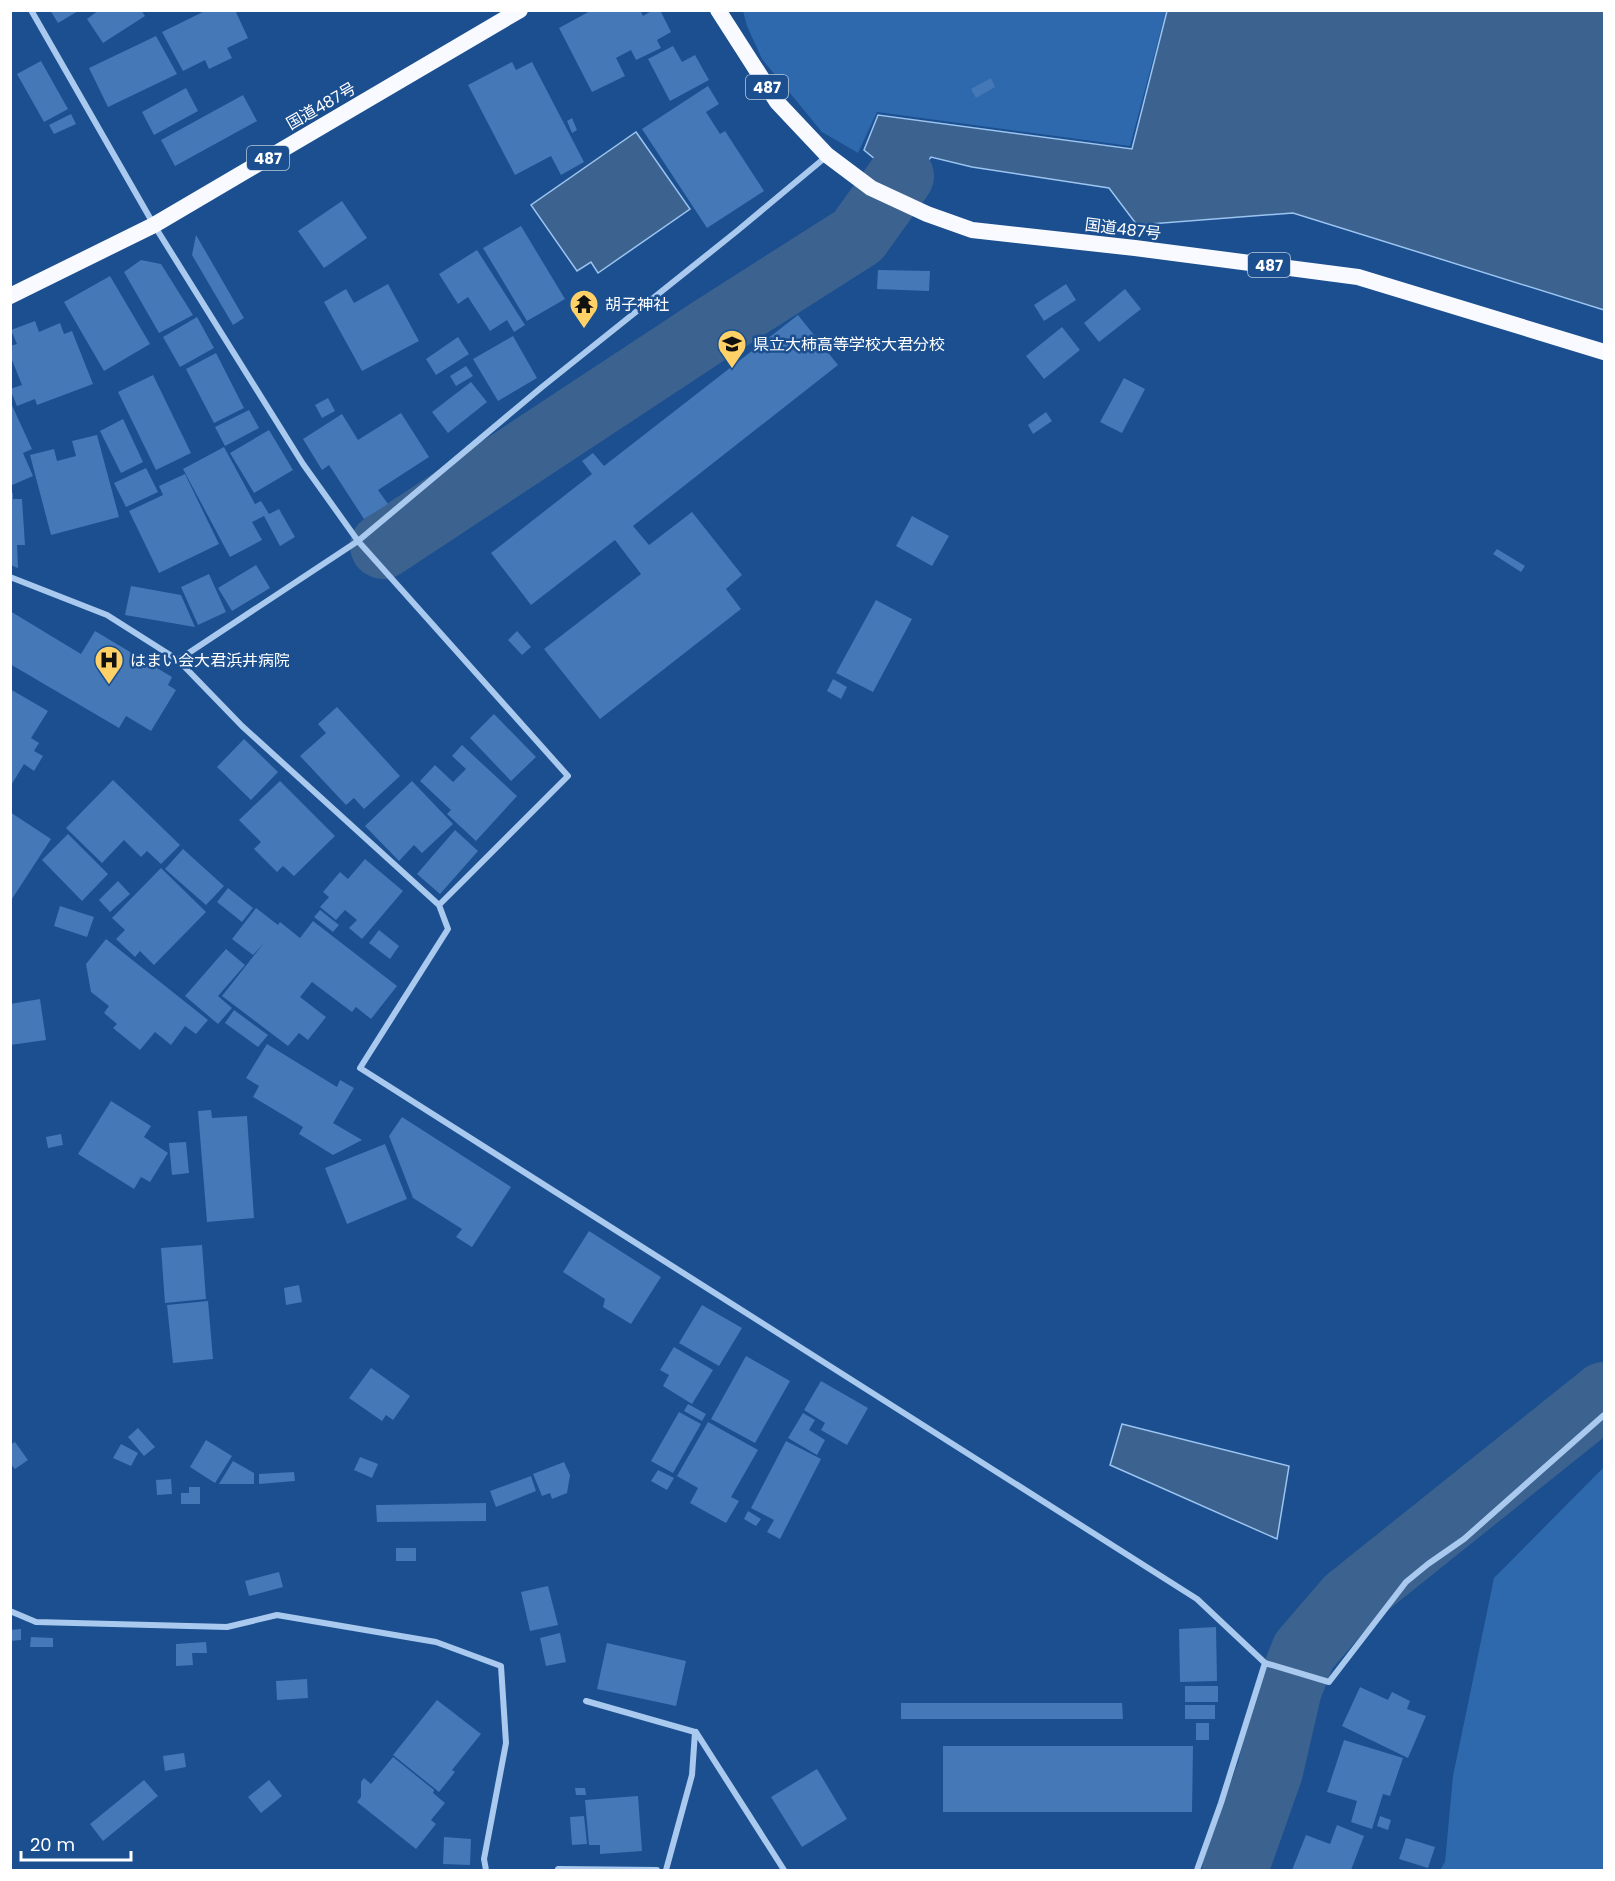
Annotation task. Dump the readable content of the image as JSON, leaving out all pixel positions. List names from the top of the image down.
{
  "streets": {
    "highway": ["487", "国道487号"]
  },
  "places": {
    "temple": ["胡子神社"],
    "school or university": ["県立大柿高等学校大君分校"],
    "hospital": ["はまい会大君浜井病院"]
  },
  "scale_bar": "20 m"
}
